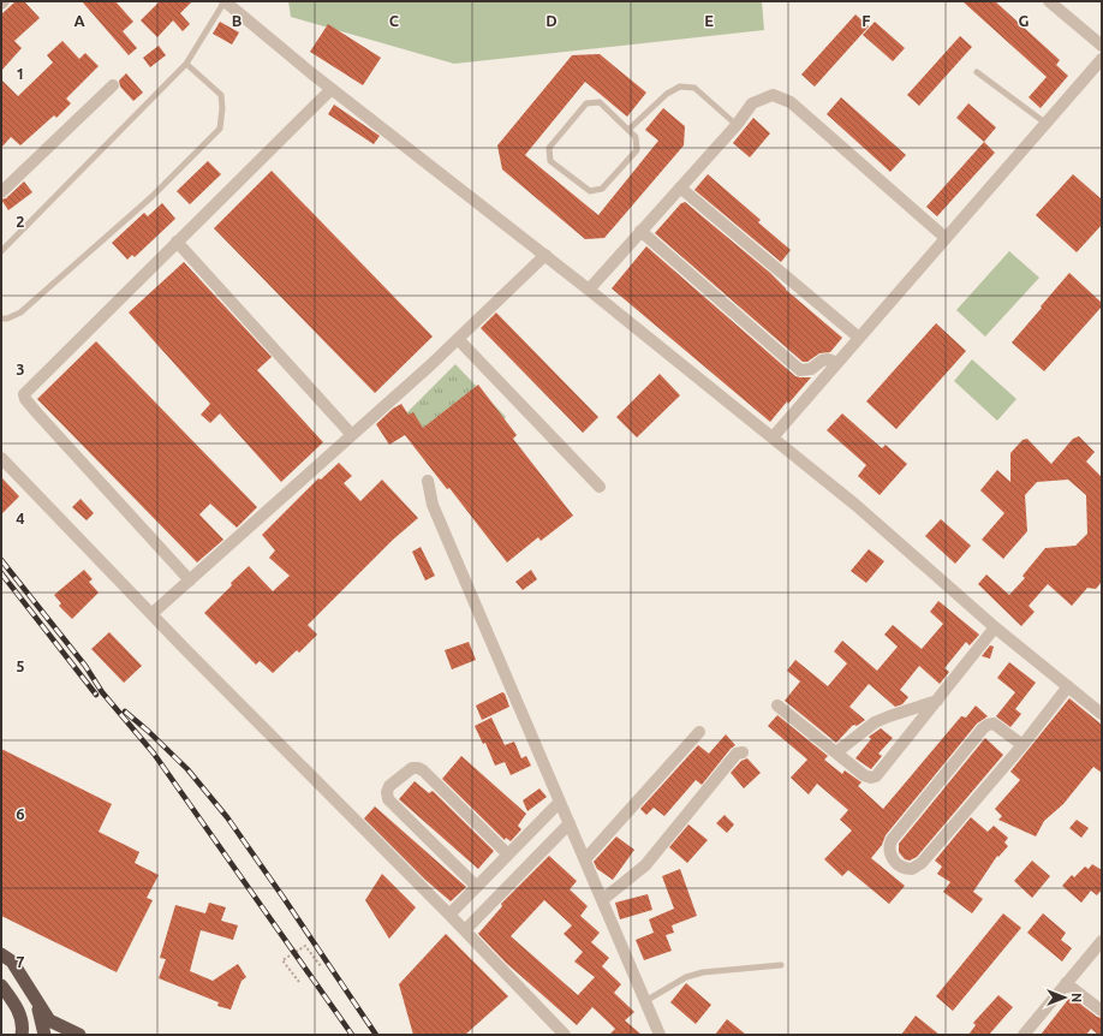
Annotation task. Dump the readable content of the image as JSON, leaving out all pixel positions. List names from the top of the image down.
{
  "north": "right",
  "grid": {
    "columns": [
      "A",
      "B",
      "C",
      "D",
      "E",
      "F",
      "G"
    ],
    "rows": [
      "1",
      "2",
      "3",
      "4",
      "5",
      "6",
      "7"
    ]
  }
}
